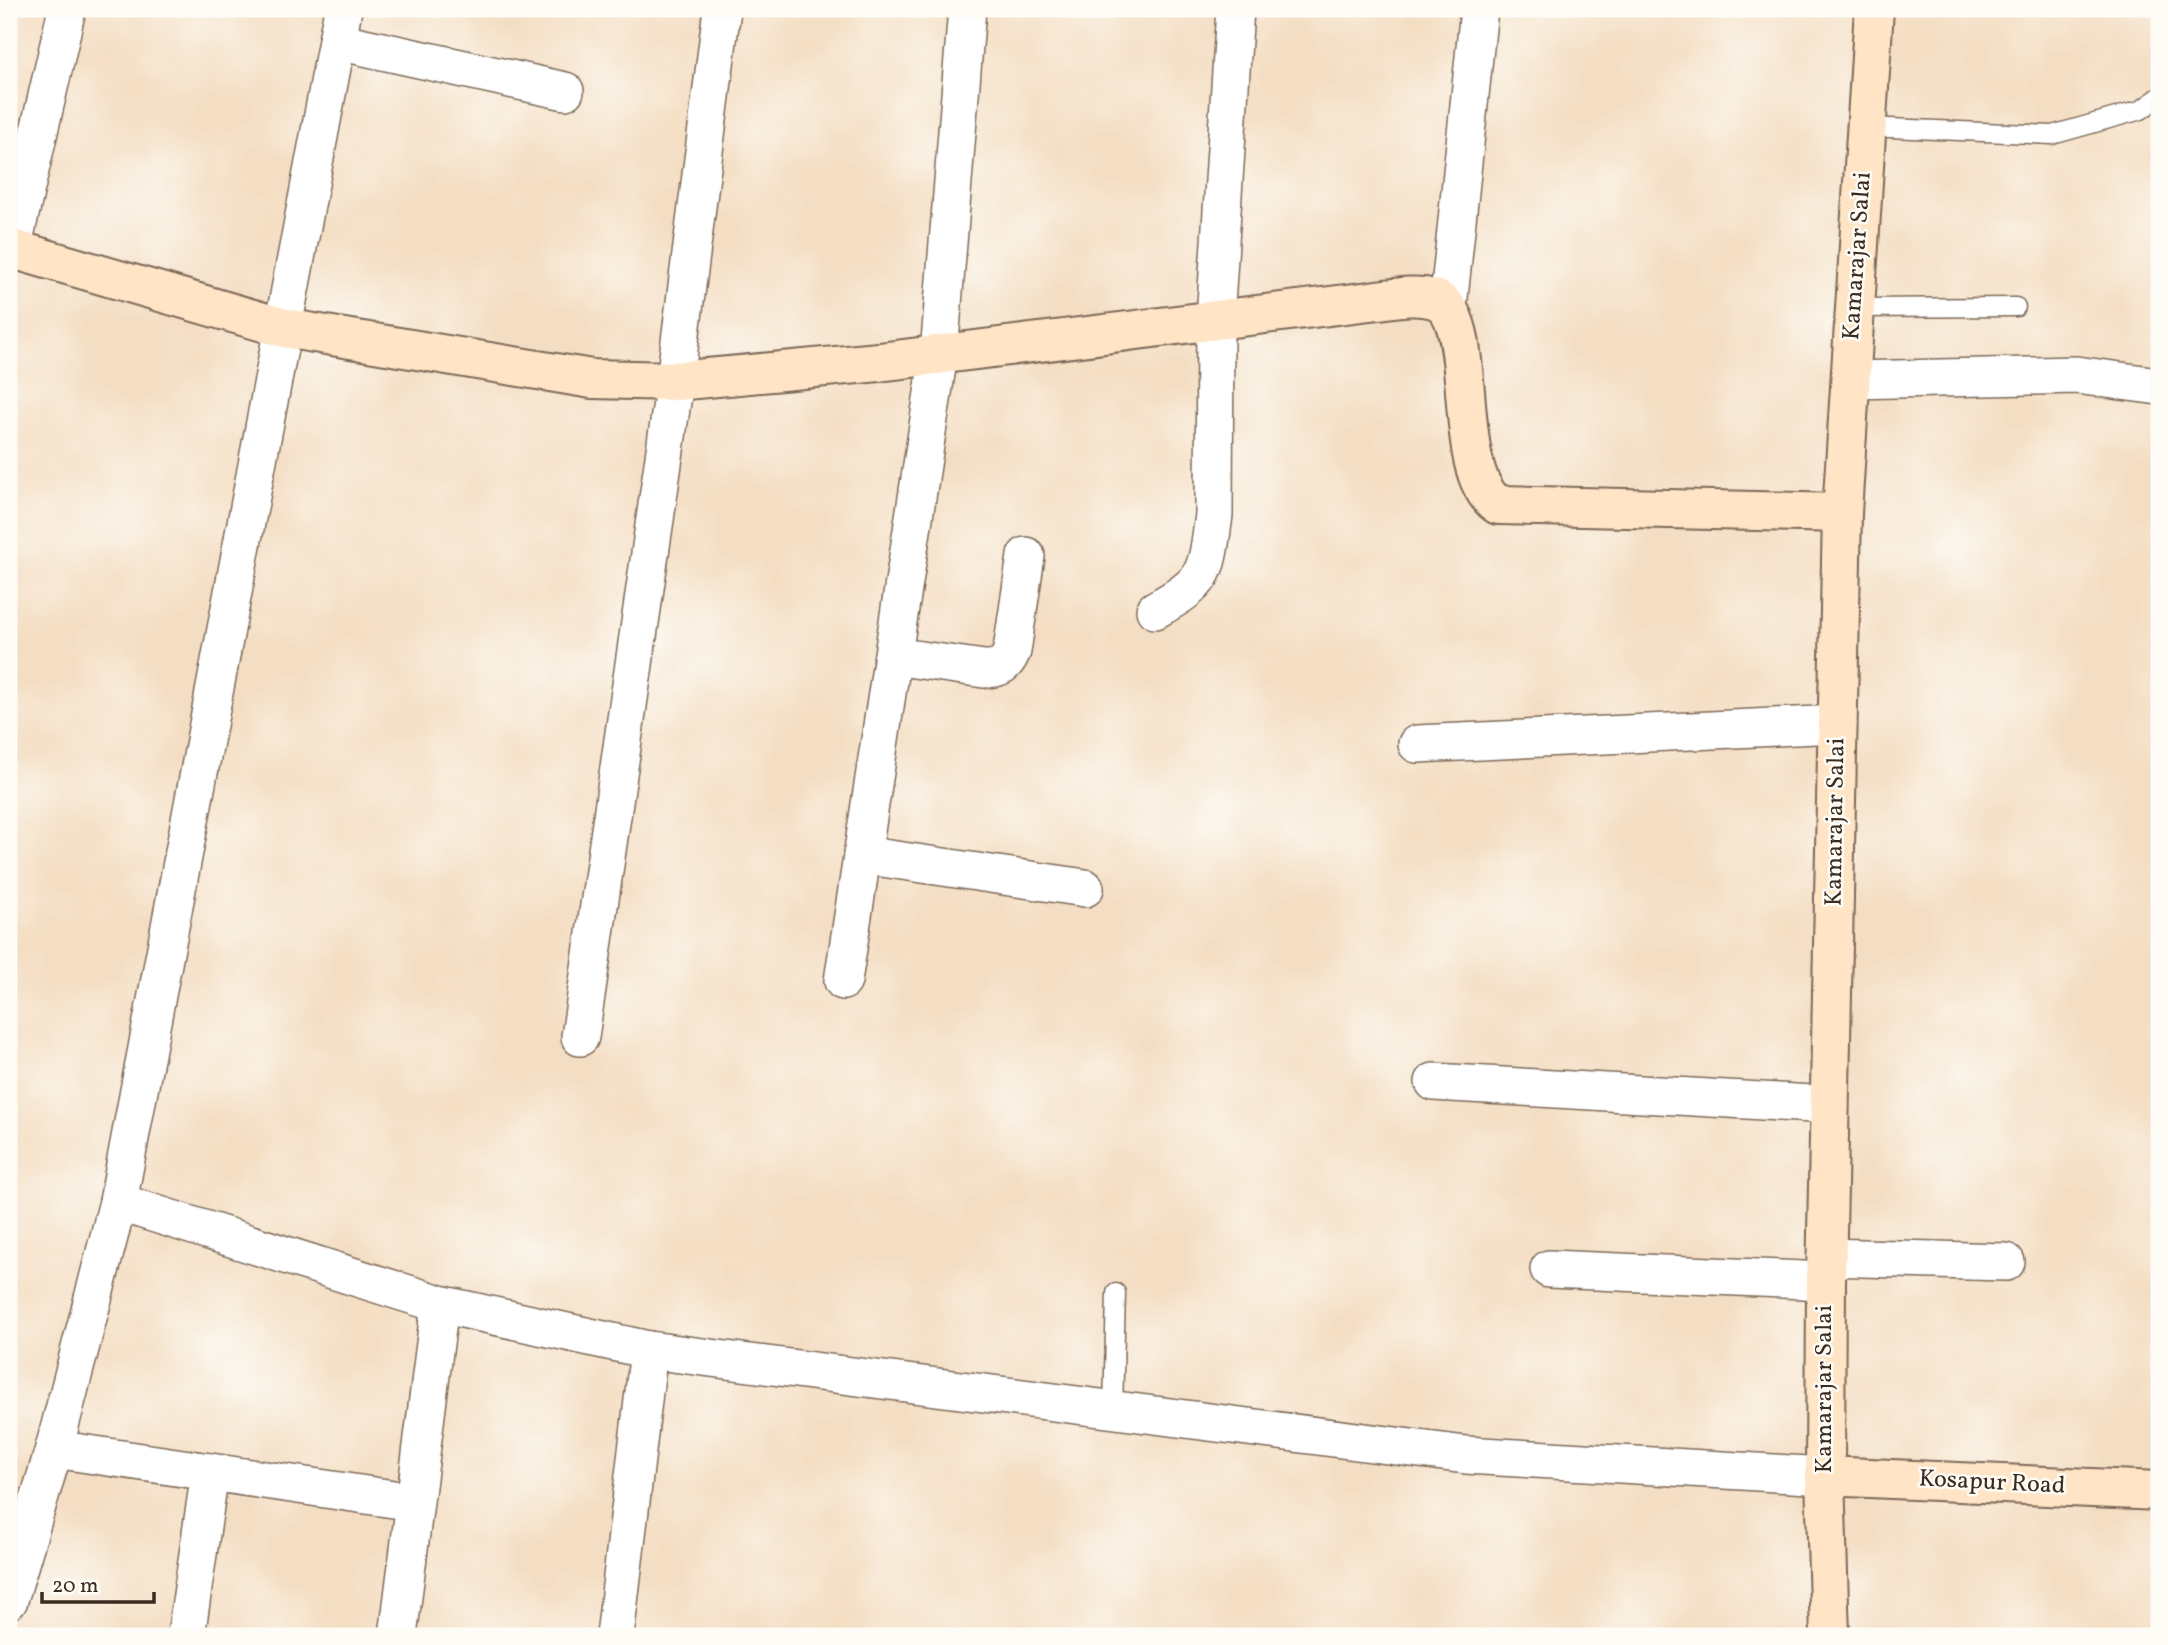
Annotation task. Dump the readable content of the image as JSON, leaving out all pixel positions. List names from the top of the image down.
{
  "streets": {
    "street": ["Kamarajar Salai", "Kosapur Road"]
  },
  "crossings": [
    ["Kamarajar Salai", "Kosapur Road"]
  ],
  "scale_bar": "20 m"
}
